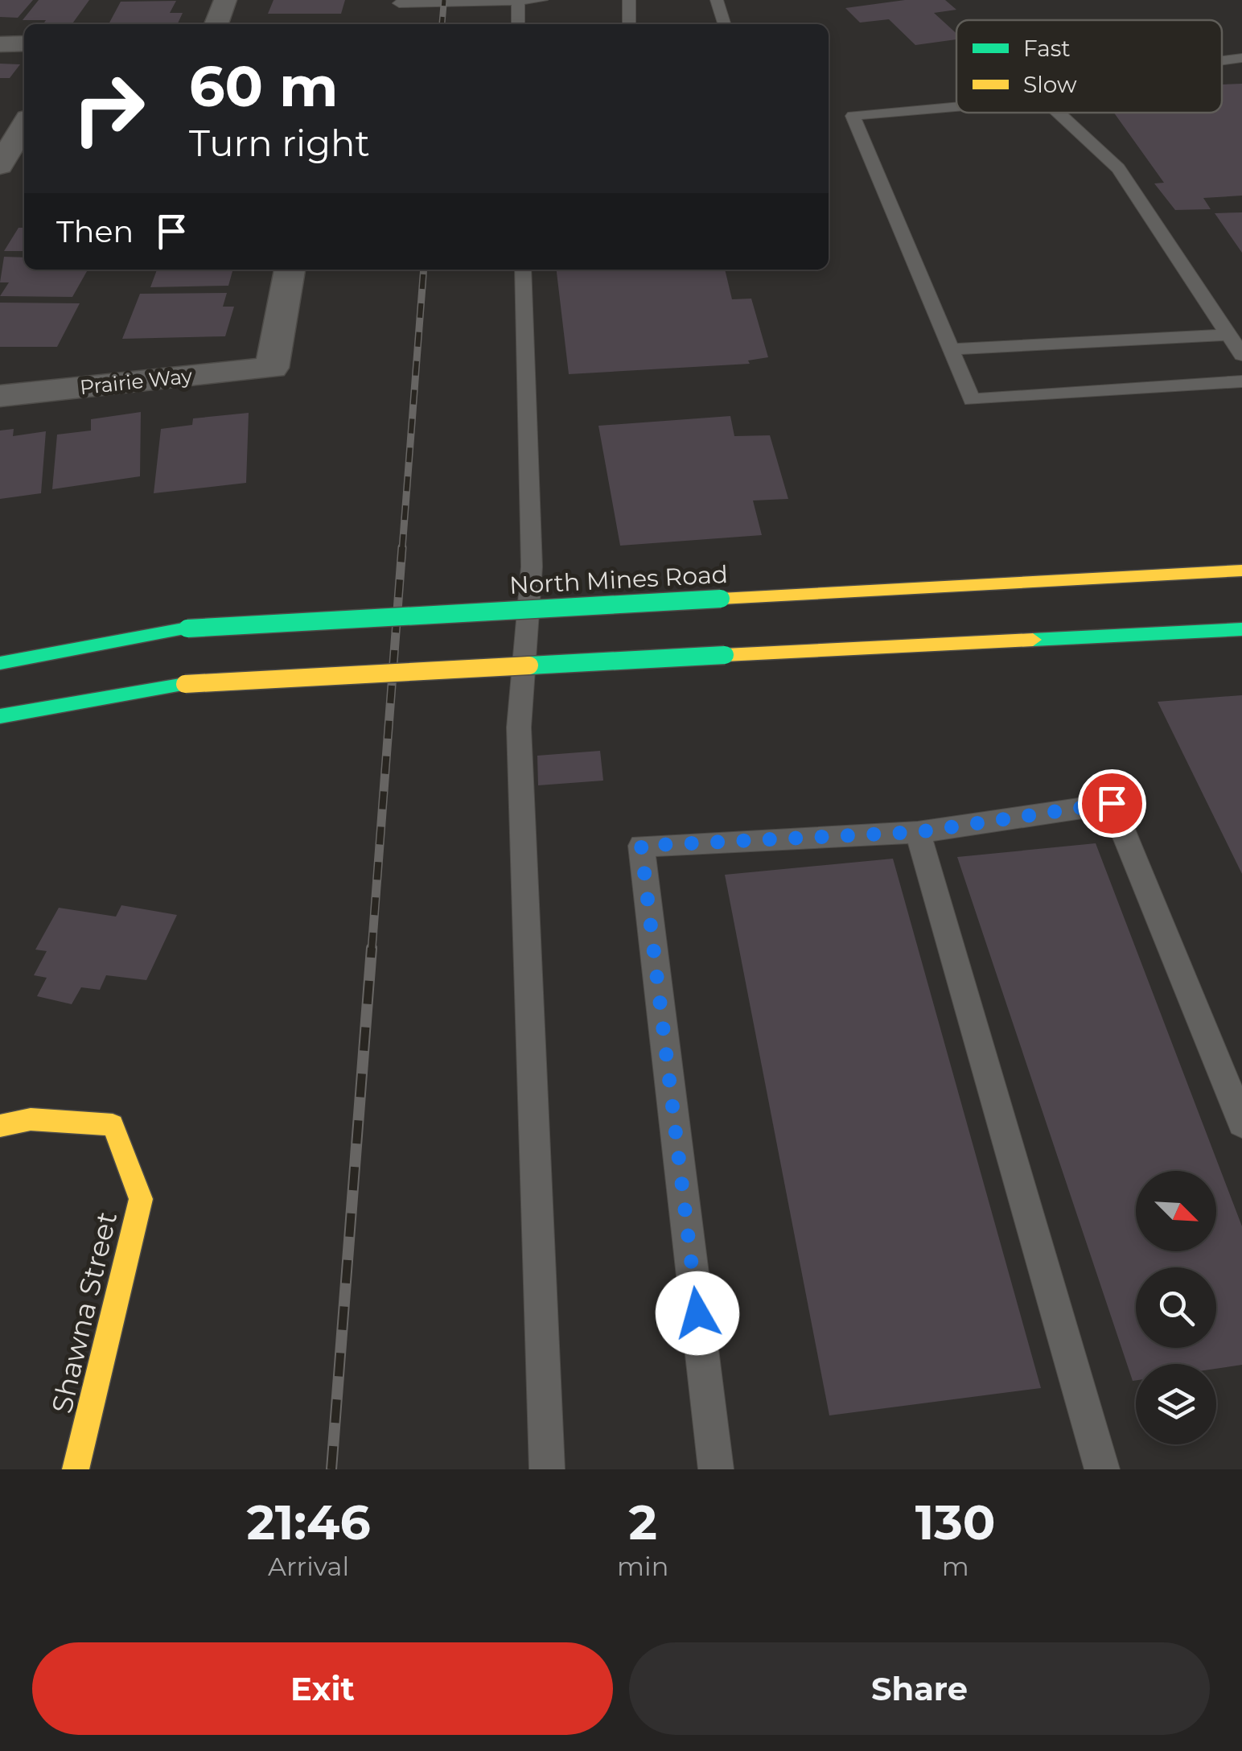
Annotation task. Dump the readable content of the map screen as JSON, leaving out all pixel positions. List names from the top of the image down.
{
  "streets": {
    "main road": ["North Mines Road", "Shawna Street"],
    "street": ["Prairie Way"]
  },
  "legend": ["Fast", "Slow"],
  "north": "bottom right",
  "page": {
    "turn": ["60 m", "Turn right"],
    "then": "Then",
    "eta": [
      "21:46",
      "Arrival",
      "2",
      "min",
      "130",
      "m"
    ],
    "buttons": ["Exit", "Share"]
  }
}
